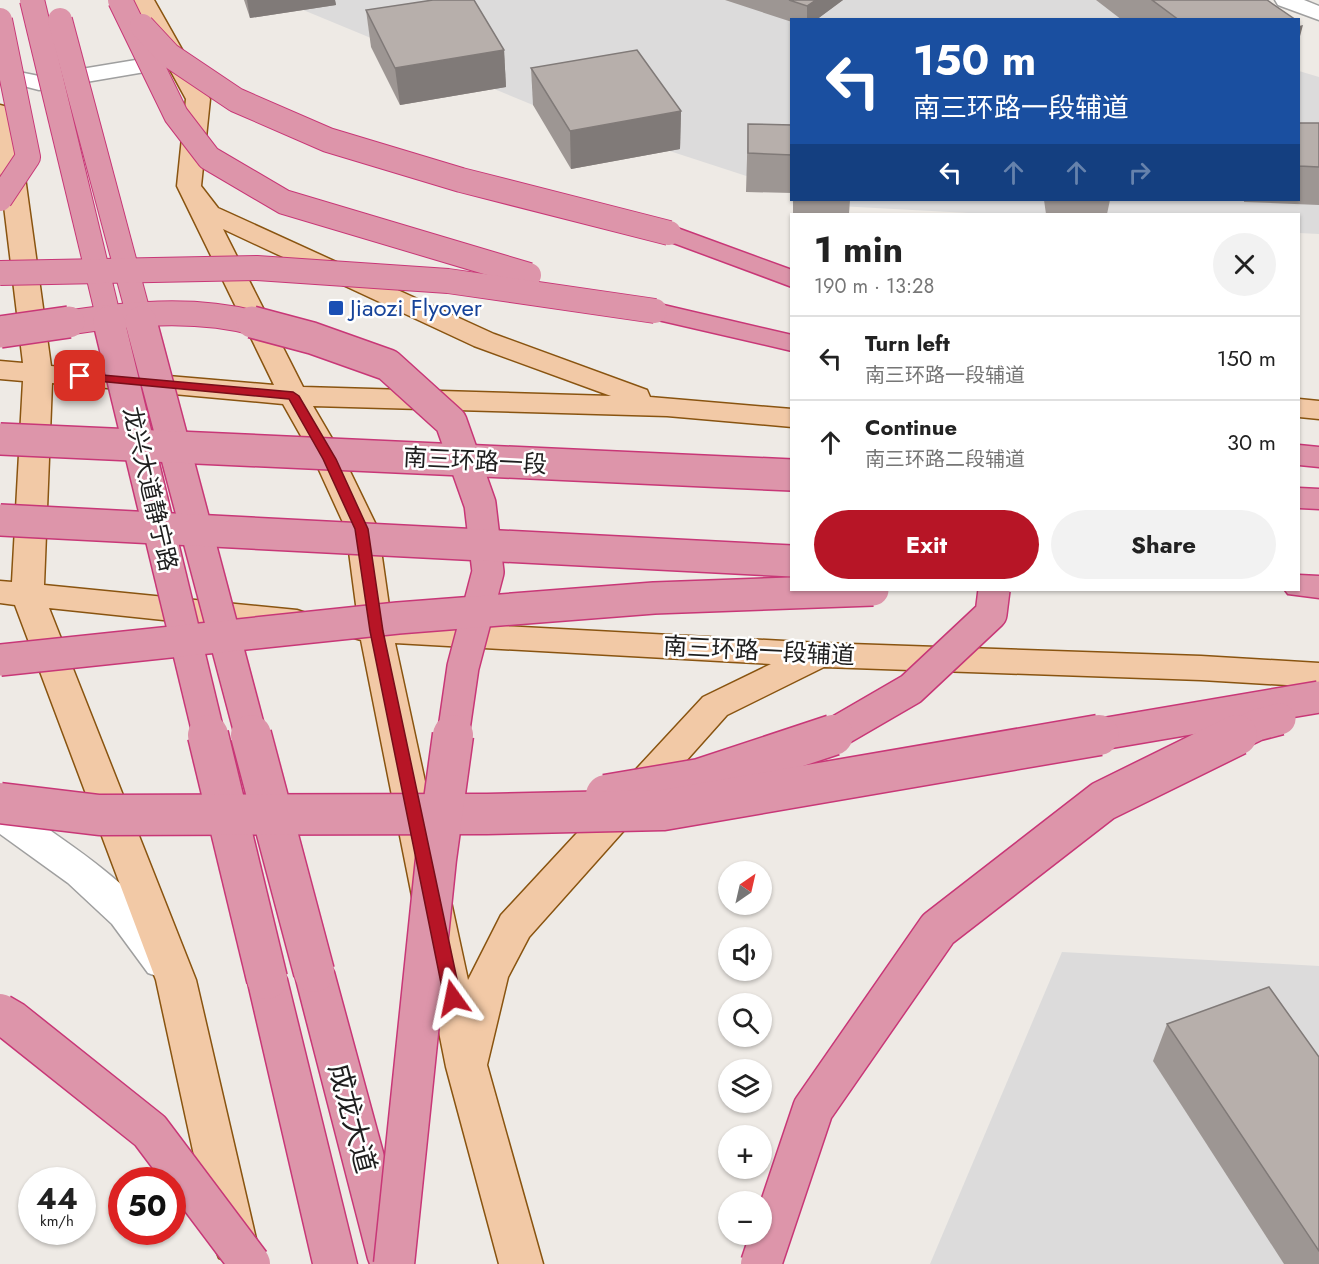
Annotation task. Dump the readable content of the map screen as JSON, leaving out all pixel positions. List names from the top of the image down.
{
  "streets": {
    "highway": ["南三环路一段", "龙兴大道静宁路", "成龙大道"],
    "main road": ["南三环路一段辅道"]
  },
  "crossings": [
    ["龙兴大道静宁路", "成龙大道"]
  ],
  "places": {
    "transit": ["Jiaozi Flyover"]
  },
  "north": "top right",
  "page": {
    "turn": ["150 m", "南三环路一段辅道"],
    "heading": ["1 min", "190 m · 13:28"],
    "list": [
      {
        "name": "Turn left",
        "note": "南三环路一段辅道",
        "value": "150 m"
      },
      {
        "name": "Continue",
        "note": "南三环路二段辅道",
        "value": "30 m"
      }
    ],
    "buttons": ["Exit", "Share"],
    "map_buttons": ["+", "−"],
    "speed": "44 km/h",
    "limit": "50"
  }
}
